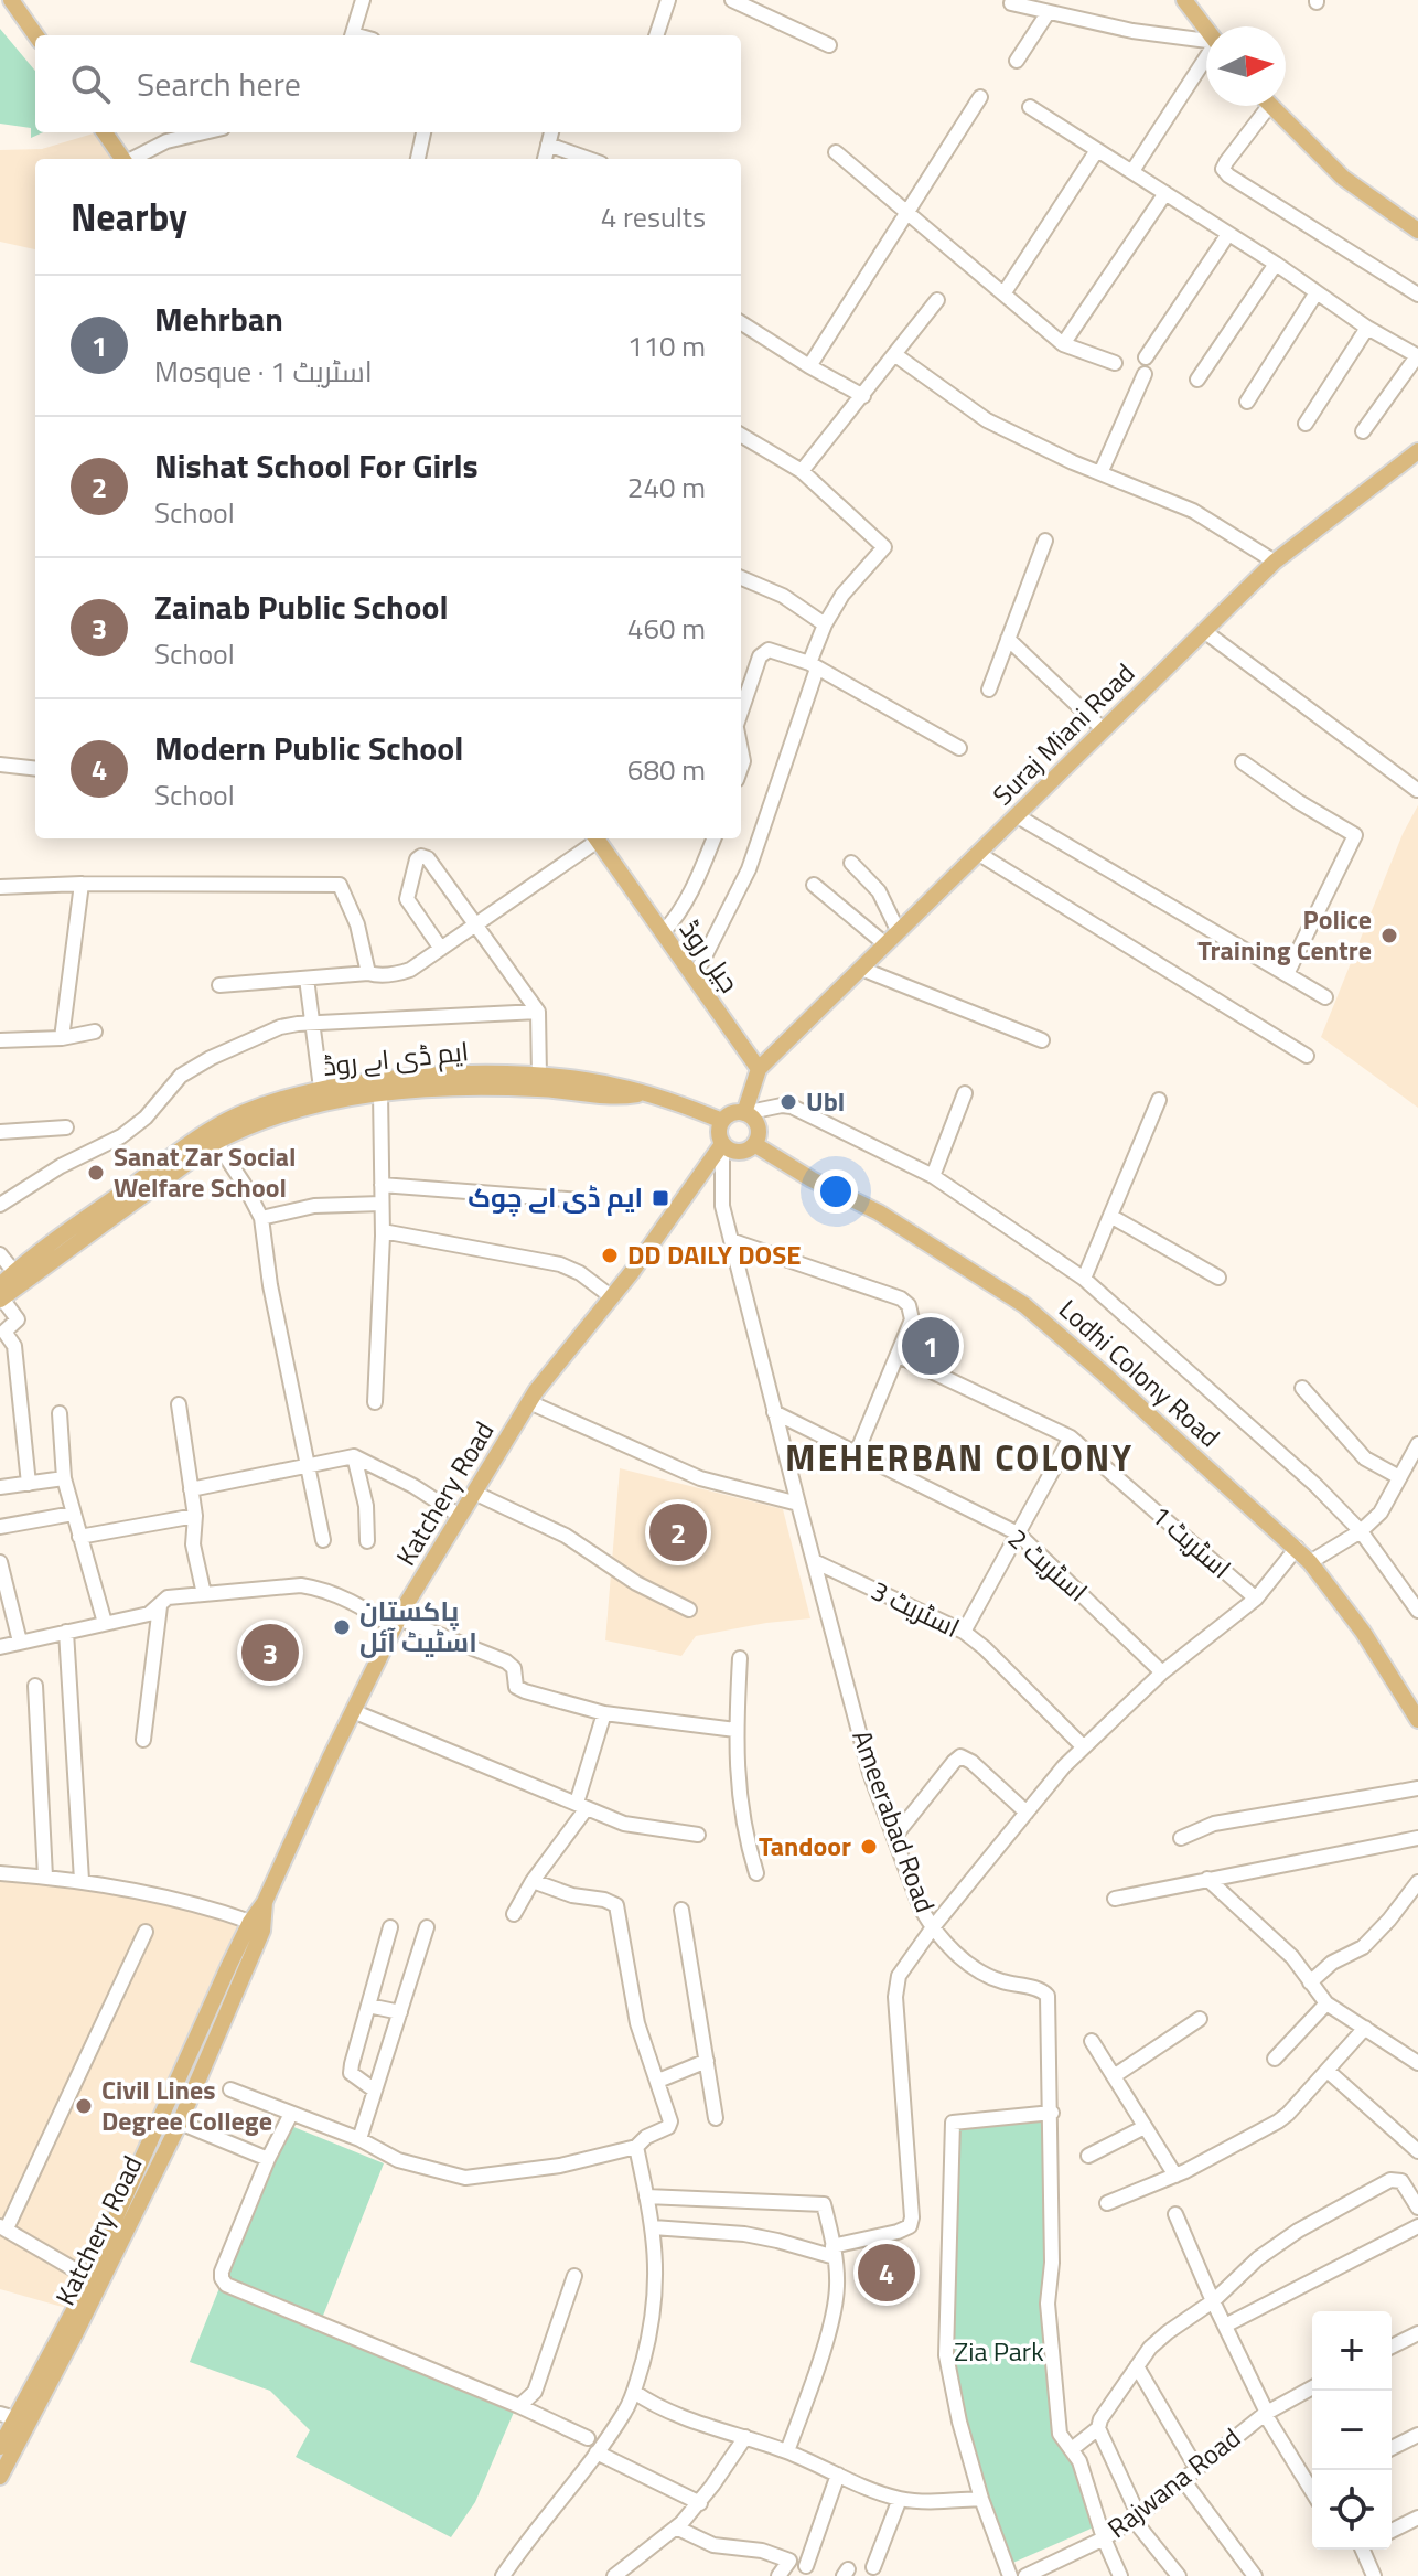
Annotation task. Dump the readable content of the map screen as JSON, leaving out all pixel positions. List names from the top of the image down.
{
  "streets": {
    "main road": [
      "Suraj Miani Road",
      "جیل روڈ",
      "ایم ڈی اے روڈ",
      "Lodhi Colony Road",
      "Katchery Road"
    ],
    "street": [
      "اسٹریٹ 1",
      "اسٹریٹ 2",
      "اسٹریٹ 3",
      "Ameerabad Road",
      "Rajwana Road"
    ]
  },
  "crossings": [
    ["Suraj Miani Road", "جیل روڈ"],
    ["ایم ڈی اے روڈ", "Lodhi Colony Road"],
    ["ایم ڈی اے روڈ", "Katchery Road"],
    ["ایم ڈی اے روڈ", "Ameerabad Road"],
    ["Lodhi Colony Road", "Katchery Road"],
    ["Lodhi Colony Road", "Ameerabad Road"],
    ["Katchery Road", "Ameerabad Road"],
    ["اسٹریٹ 2", "Ameerabad Road"],
    ["اسٹریٹ 3", "Ameerabad Road"],
    ["Ameerabad Road", "Rajwana Road"]
  ],
  "districts": ["MEHERBAN COLONY"],
  "parks": ["Zia Park"],
  "places": {
    "other": [
      "Police Training Centre",
      "Ubl",
      "Sanat Zar Social Welfare School",
      "DD DAILY DOSE",
      "پاکستان اسٹیٹ آئل",
      "Tandoor",
      "Civil Lines Degree College"
    ],
    "transit": ["ایم ڈی اے چوک"]
  },
  "north": "right",
  "page": {
    "search": "Search here",
    "heading": ["Nearby", "4 results"],
    "list": [
      {
        "mark": "1",
        "name": "Mehrban",
        "note": "Mosque · اسٹریٹ 1",
        "value": "110 m"
      },
      {
        "mark": "2",
        "name": "Nishat School For Girls",
        "note": "School",
        "value": "240 m"
      },
      {
        "mark": "3",
        "name": "Zainab Public School",
        "note": "School",
        "value": "460 m"
      },
      {
        "mark": "4",
        "name": "Modern Public School",
        "note": "School",
        "value": "680 m"
      }
    ],
    "pins": [
      "1",
      "2",
      "3",
      "4"
    ],
    "map_buttons": ["+", "−"]
  }
}
